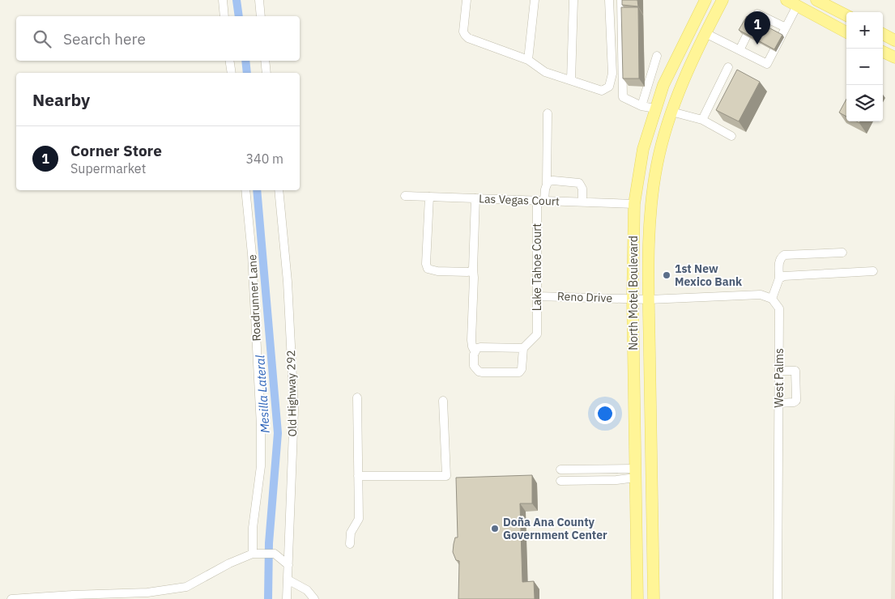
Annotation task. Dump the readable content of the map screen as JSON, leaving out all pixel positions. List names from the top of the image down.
{
  "streets": {
    "main road": ["North Motel Boulevard"],
    "street": [
      "Las Vegas Court",
      "Lake Tahoe Court",
      "Reno Drive",
      "Roadrunner Lane",
      "West Palms",
      "Old Highway 292"
    ]
  },
  "crossings": [
    ["Las Vegas Court", "Lake Tahoe Court"],
    ["Las Vegas Court", "North Motel Boulevard"],
    ["Lake Tahoe Court", "Reno Drive"],
    ["North Motel Boulevard", "Reno Drive"]
  ],
  "water": ["Mesilla Lateral"],
  "places": ["1st New Mexico Bank", "Doña Ana County Government Center"],
  "page": {
    "pins": "1",
    "map_buttons": ["+", "−"],
    "search": "Search here",
    "heading": "Nearby",
    "list": [
      {
        "mark": "1",
        "name": "Corner Store",
        "note": "Supermarket",
        "value": "340 m"
      }
    ]
  }
}
